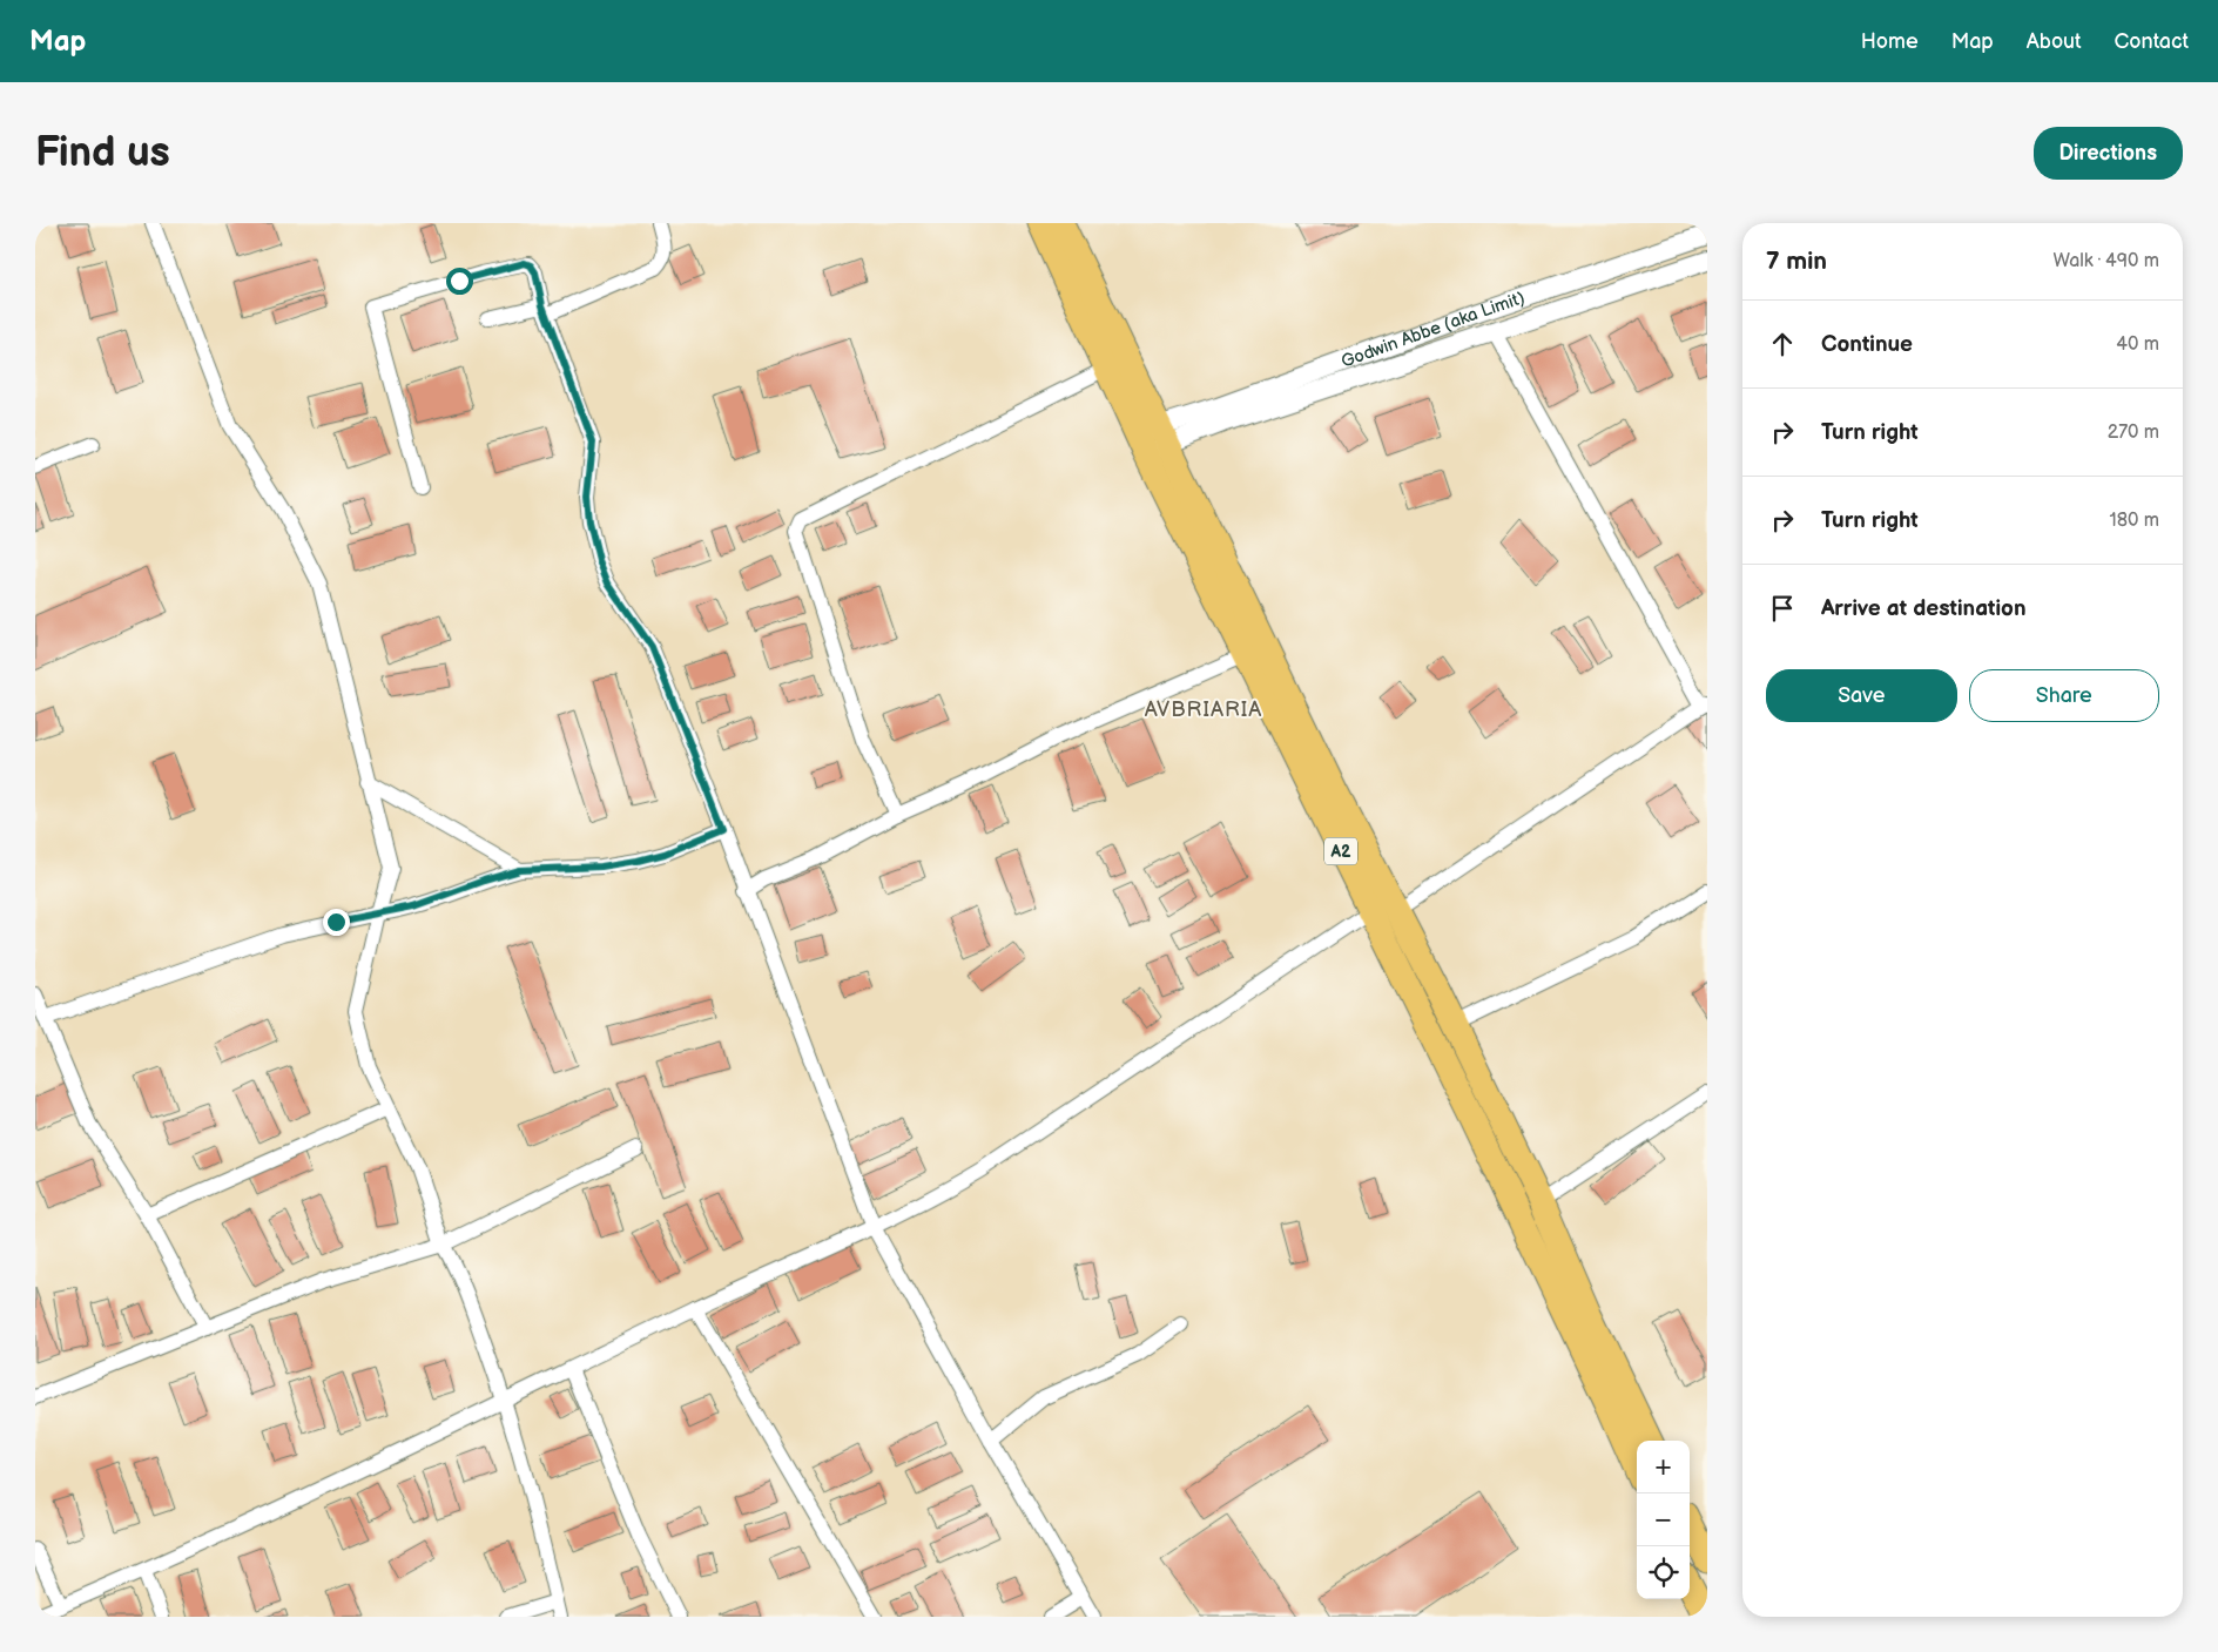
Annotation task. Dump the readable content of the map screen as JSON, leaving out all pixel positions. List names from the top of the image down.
{
  "streets": {
    "highway": ["A2"],
    "street": ["Godwin Abbe (aka Limit)"]
  },
  "crossings": [
    ["Godwin Abbe (aka Limit)", "A2"]
  ],
  "districts": ["AVBRIARIA"],
  "page": {
    "header": "Map",
    "nav": [
      "Home",
      "Map",
      "About",
      "Contact"
    ],
    "buttons": [
      "Directions",
      ["Save", "Share"]
    ],
    "title": "Find us",
    "heading": ["7 min", "Walk · 490 m"],
    "list": [
      ["Continue", "40 m"],
      ["Turn right", "270 m"],
      ["Turn right", "180 m"],
      "Arrive at destination"
    ],
    "map_buttons": ["+", "−"]
  }
}
